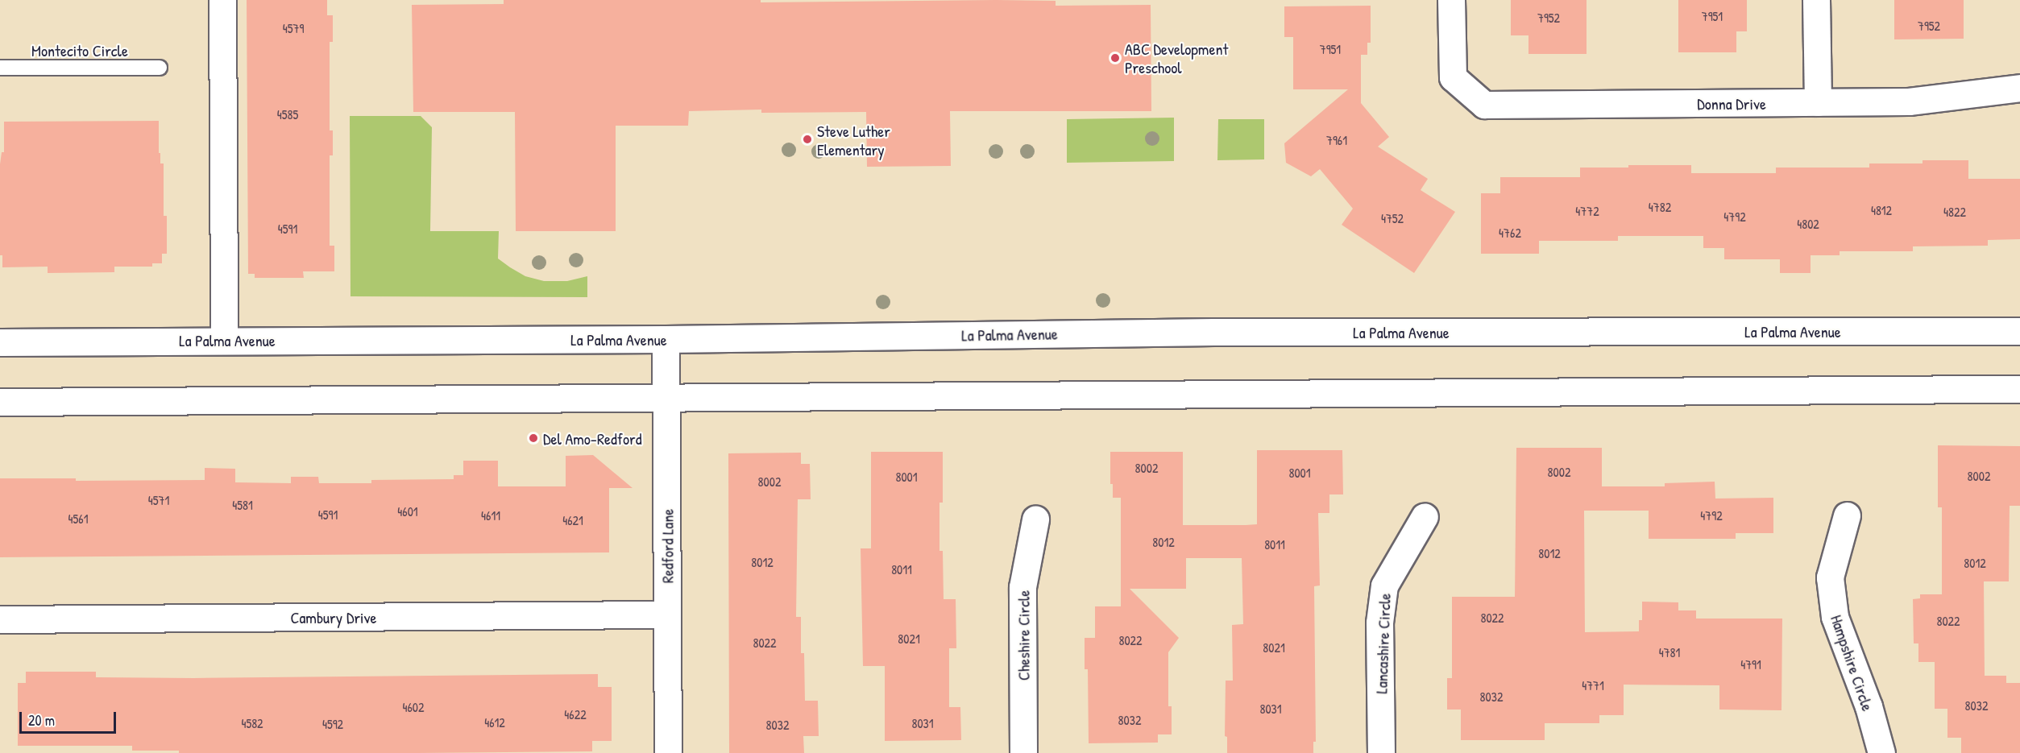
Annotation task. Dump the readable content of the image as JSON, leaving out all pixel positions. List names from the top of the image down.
{
  "streets": {
    "main road": [
      "Donna Drive",
      "La Palma Avenue",
      "Redford Lane",
      "Cambury Drive",
      "Cheshire Circle",
      "Lancashire Circle",
      "Hampshire Circle"
    ],
    "lane": ["Montecito Circle"]
  },
  "crossings": [
    ["La Palma Avenue", "Redford Lane"],
    ["Redford Lane", "Cambury Drive"]
  ],
  "places": ["ABC Development Preschool", "Steve Luther Elementary", "Del Amo-Redford"],
  "house_numbers": [
    "7951",
    "7952",
    "7952",
    "4579",
    "7951",
    "4585",
    "7961",
    "4782",
    "4812",
    "4772",
    "4822",
    "4792",
    "4752",
    "4802",
    "4591",
    "4762",
    "8002",
    "8002",
    "8001",
    "8002",
    "8001",
    "8002",
    "4571",
    "4581",
    "4601",
    "4591",
    "4611",
    "4792",
    "4561",
    "4621",
    "8012",
    "8011",
    "8012",
    "8012",
    "8012",
    "8011",
    "8022",
    "8022",
    "8021",
    "8022",
    "8022",
    "8021",
    "4781",
    "4791",
    "4771",
    "8032",
    "8032",
    "4602",
    "8031",
    "4622",
    "8032",
    "4612",
    "4582",
    "8031",
    "4592",
    "8032"
  ],
  "scale_bar": "20 m"
}
